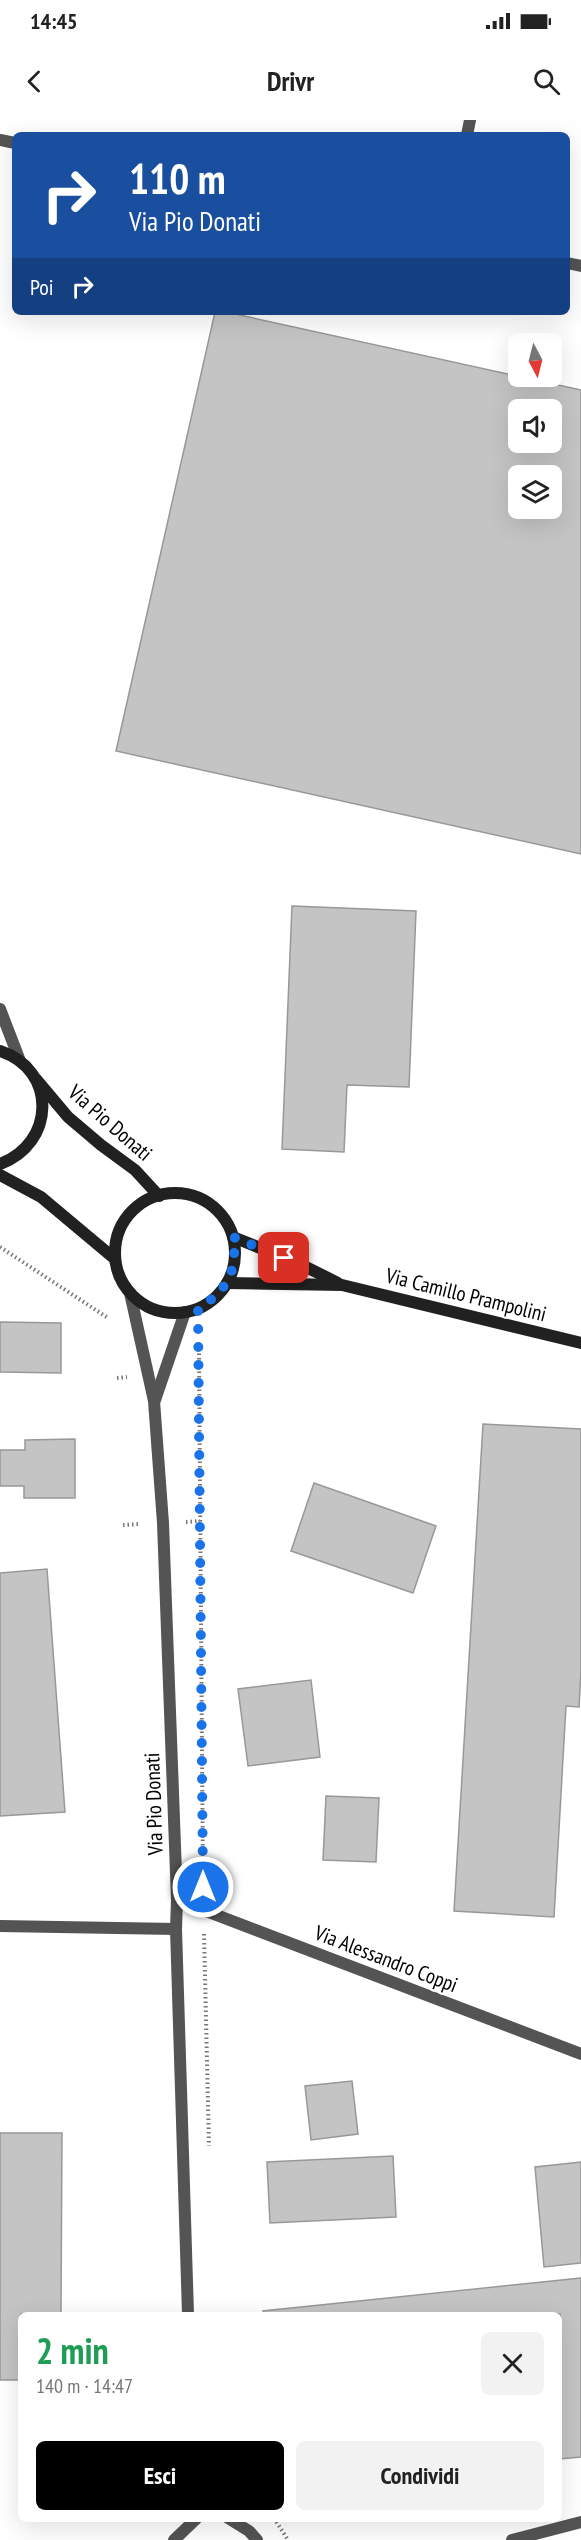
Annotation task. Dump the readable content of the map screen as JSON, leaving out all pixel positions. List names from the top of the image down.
{
  "streets": {
    "main road": ["Via Pio Donati", "Via Camillo Prampolini"],
    "street": ["Via Alessandro Coppi"]
  },
  "crossings": [
    ["Via Pio Donati", "Via Camillo Prampolini"],
    ["Via Pio Donati", "Via Alessandro Coppi"]
  ],
  "north": "bottom",
  "page": {
    "status": "14:45",
    "header": "Drivr",
    "turn": ["110 m", "Via Pio Donati"],
    "then": "Poi",
    "heading": ["2 min", "140 m · 14:47"],
    "buttons": ["Esci", "Condividi"]
  }
}
